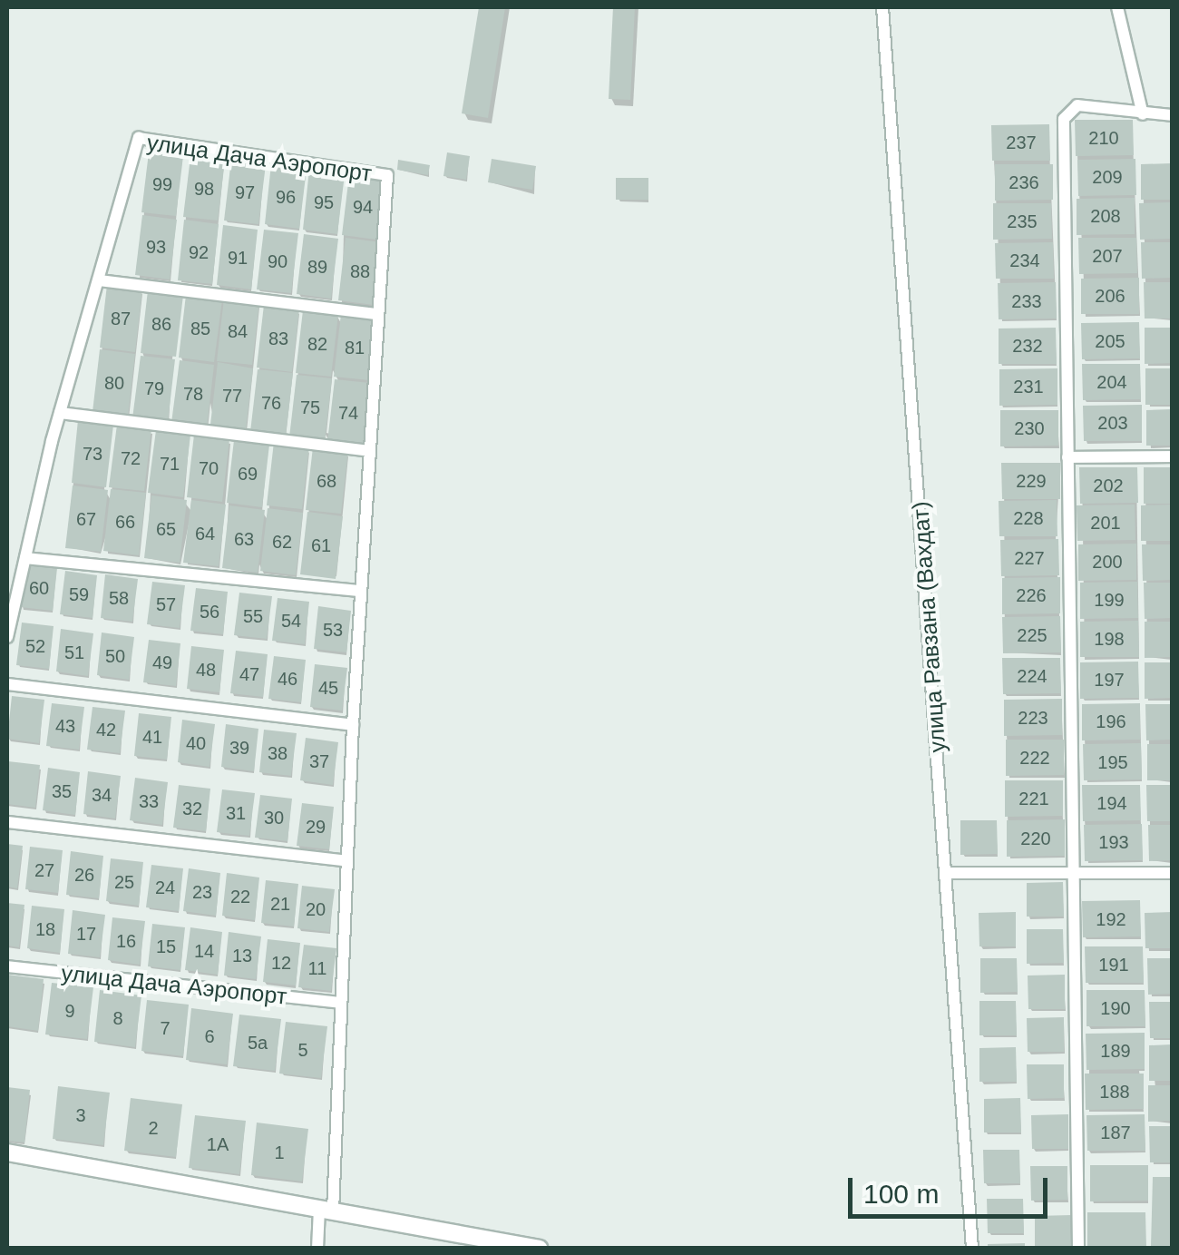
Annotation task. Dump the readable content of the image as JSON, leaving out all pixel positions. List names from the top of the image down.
{
  "streets": {
    "street": ["улица Дача Аэропорт", "улица Равзана (Вахдат)"]
  },
  "house_numbers": [
    "210",
    "237",
    "209",
    "236",
    "99",
    "98",
    "97",
    "96",
    "95",
    "94",
    "208",
    "235",
    "93",
    "92",
    "207",
    "91",
    "234",
    "90",
    "89",
    "88",
    "206",
    "233",
    "87",
    "86",
    "85",
    "84",
    "83",
    "205",
    "82",
    "232",
    "81",
    "204",
    "80",
    "231",
    "79",
    "78",
    "77",
    "76",
    "75",
    "74",
    "203",
    "230",
    "73",
    "72",
    "71",
    "70",
    "69",
    "68",
    "229",
    "202",
    "228",
    "67",
    "66",
    "201",
    "65",
    "64",
    "63",
    "62",
    "61",
    "227",
    "200",
    "60",
    "59",
    "226",
    "58",
    "199",
    "57",
    "56",
    "55",
    "54",
    "53",
    "225",
    "198",
    "52",
    "51",
    "50",
    "49",
    "48",
    "47",
    "224",
    "46",
    "197",
    "45",
    "223",
    "196",
    "43",
    "42",
    "41",
    "40",
    "39",
    "38",
    "222",
    "37",
    "195",
    "35",
    "34",
    "221",
    "33",
    "194",
    "32",
    "31",
    "30",
    "29",
    "220",
    "193",
    "27",
    "26",
    "25",
    "24",
    "23",
    "22",
    "21",
    "20",
    "192",
    "18",
    "17",
    "16",
    "15",
    "14",
    "13",
    "12",
    "191",
    "11",
    "190",
    "9",
    "8",
    "7",
    "6",
    "5а",
    "5",
    "189",
    "188",
    "3",
    "2",
    "187",
    "1А",
    "1"
  ],
  "scale_bar": "100 m"
}
